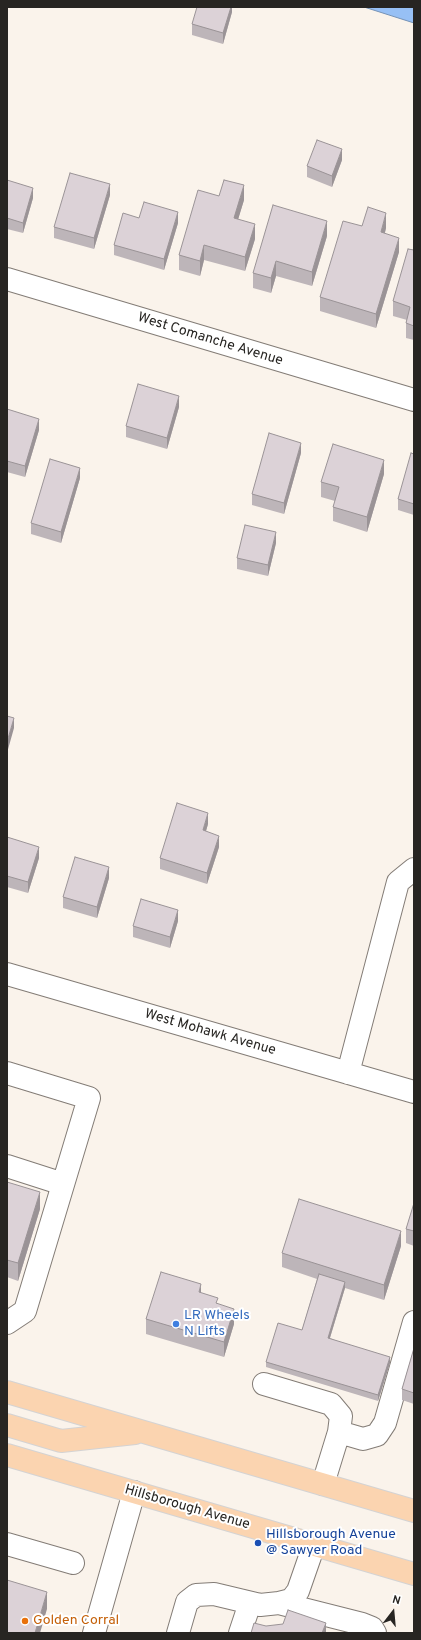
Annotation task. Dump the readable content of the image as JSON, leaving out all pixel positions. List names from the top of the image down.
{
  "streets": {
    "main road": ["Hillsborough Avenue"],
    "street": ["West Comanche Avenue", "West Mohawk Avenue"]
  },
  "places": ["LR Wheels N Lifts", "Hillsborough Avenue @ Sawyer Road", "Golden Corral"],
  "north": "top"
}
